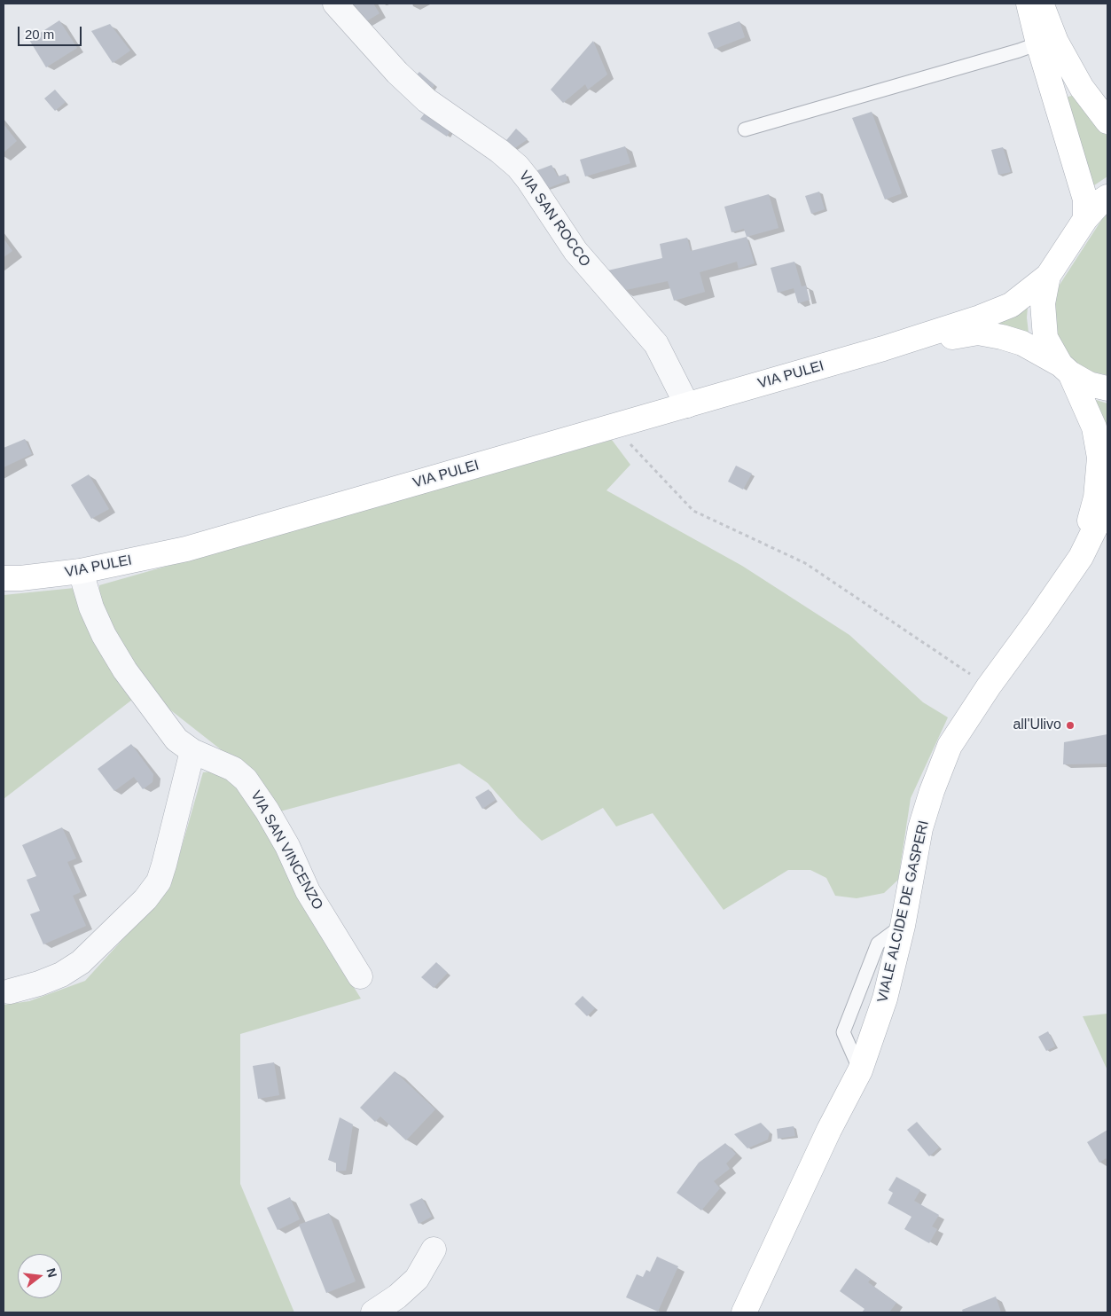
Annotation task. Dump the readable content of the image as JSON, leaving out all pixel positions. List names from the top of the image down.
{
  "streets": {
    "main road": ["VIA PULEI", "VIALE ALCIDE DE GASPERI"],
    "street": ["VIA SAN ROCCO", "VIA SAN VINCENZO"]
  },
  "crossings": [
    ["VIA SAN ROCCO", "VIA PULEI"],
    ["VIA PULEI", "VIA SAN VINCENZO"]
  ],
  "places": ["all'Ulivo"],
  "scale_bar": "20 m",
  "north": "right"
}
